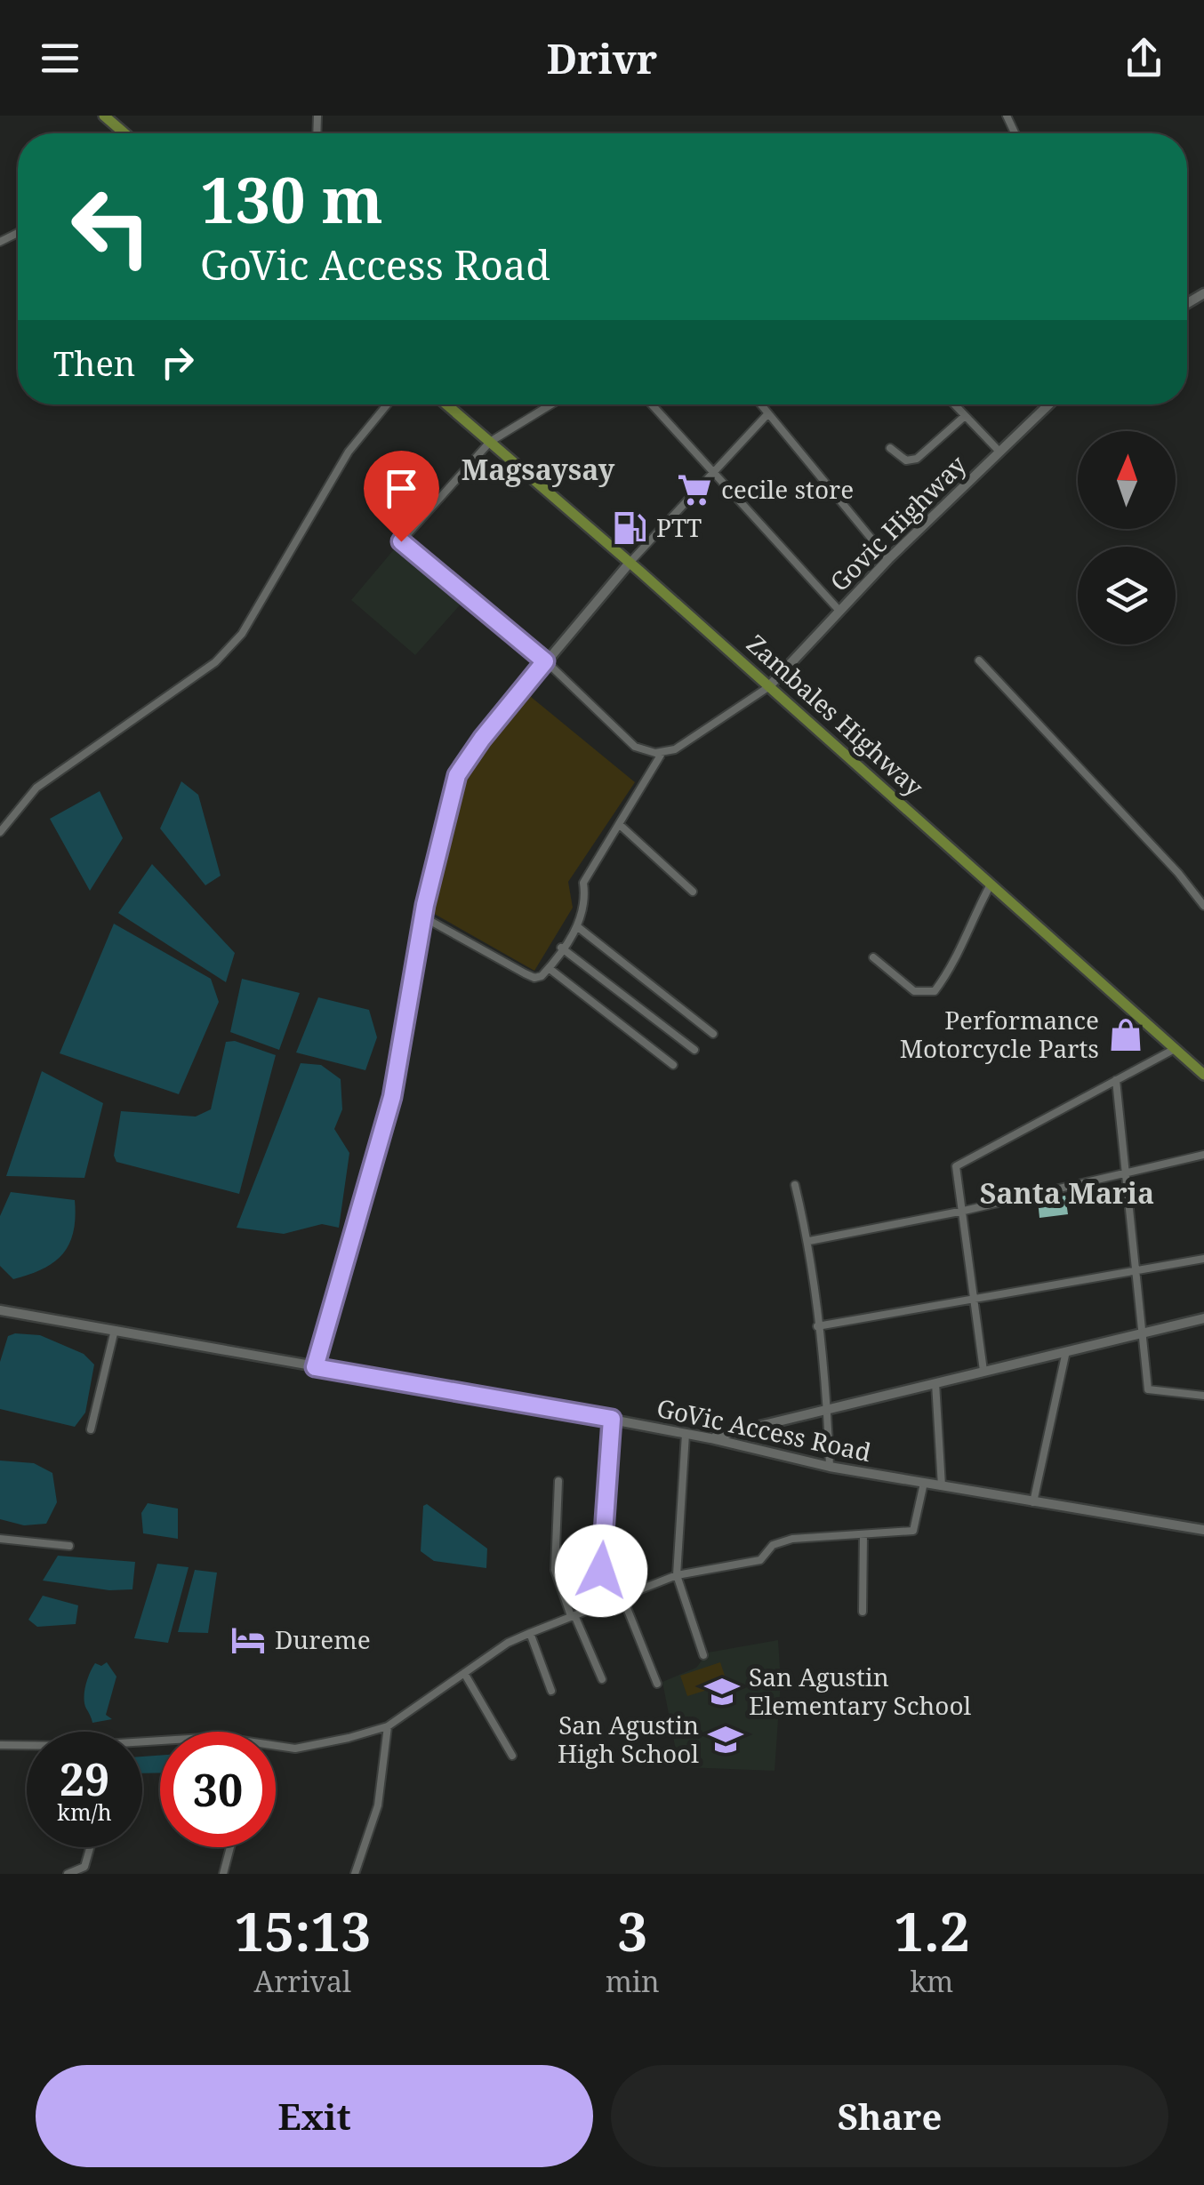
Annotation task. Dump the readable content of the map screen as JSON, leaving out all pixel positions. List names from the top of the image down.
{
  "streets": {
    "main road": ["Govic Highway", "Zambales Highway", "GoVic Access Road"]
  },
  "crossings": [
    ["Govic Highway", "Zambales Highway"]
  ],
  "districts": ["Magsaysay", "Santa Maria"],
  "places": {
    "supermarket": ["cecile store"],
    "fuel station": ["PTT"],
    "shop": ["Performance Motorcycle Parts"],
    "hotel": ["Dureme"],
    "school or university": ["San Agustin Elementary School", "San Agustin High School"]
  },
  "north": "top",
  "page": {
    "header": "Drivr",
    "turn": ["130 m", "GoVic Access Road"],
    "then": "Then",
    "speed": "29 km/h",
    "limit": "30",
    "eta": [
      "15:13",
      "Arrival",
      "3",
      "min",
      "1.2",
      "km"
    ],
    "buttons": ["Exit", "Share"]
  }
}
